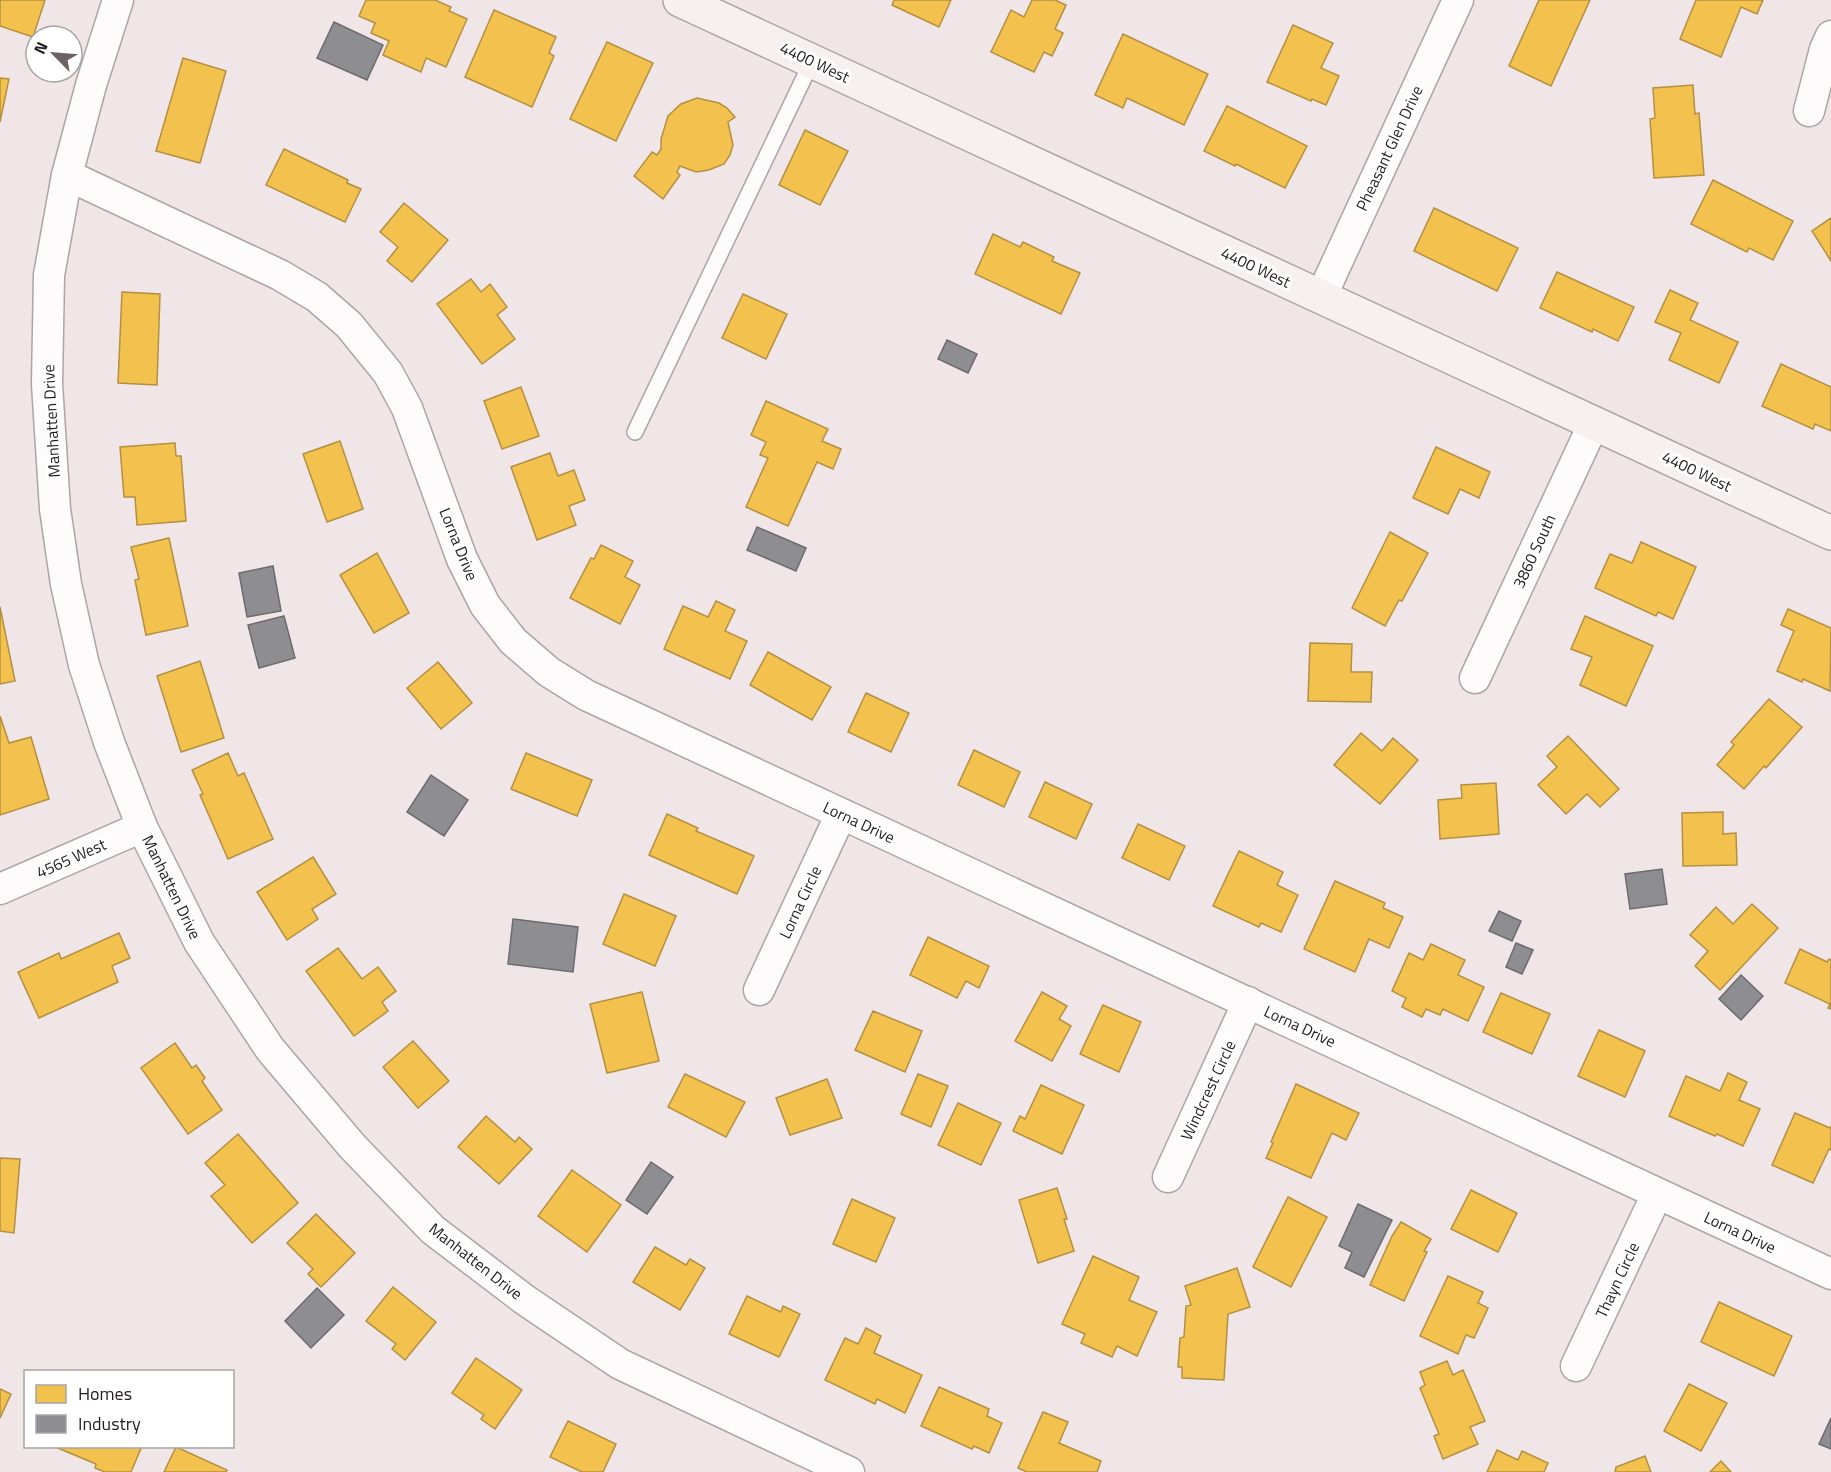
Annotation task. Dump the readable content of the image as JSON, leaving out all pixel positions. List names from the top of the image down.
{
  "streets": {
    "street": [
      "4400 West",
      "Pheasant Glen Drive",
      "Manhatten Drive",
      "Lorna Drive",
      "3860 South",
      "4565 West",
      "Lorna Circle",
      "Windcrest Circle",
      "Thayn Circle"
    ]
  },
  "crossings": [
    ["4400 West", "Pheasant Glen Drive"],
    ["4400 West", "3860 South"],
    ["Manhatten Drive", "Lorna Drive"],
    ["Manhatten Drive", "4565 West"],
    ["Lorna Drive", "Lorna Circle"],
    ["Lorna Drive", "Windcrest Circle"],
    ["Lorna Drive", "Thayn Circle"]
  ],
  "legend": ["Homes", "Industry"],
  "north": "top left"
}
